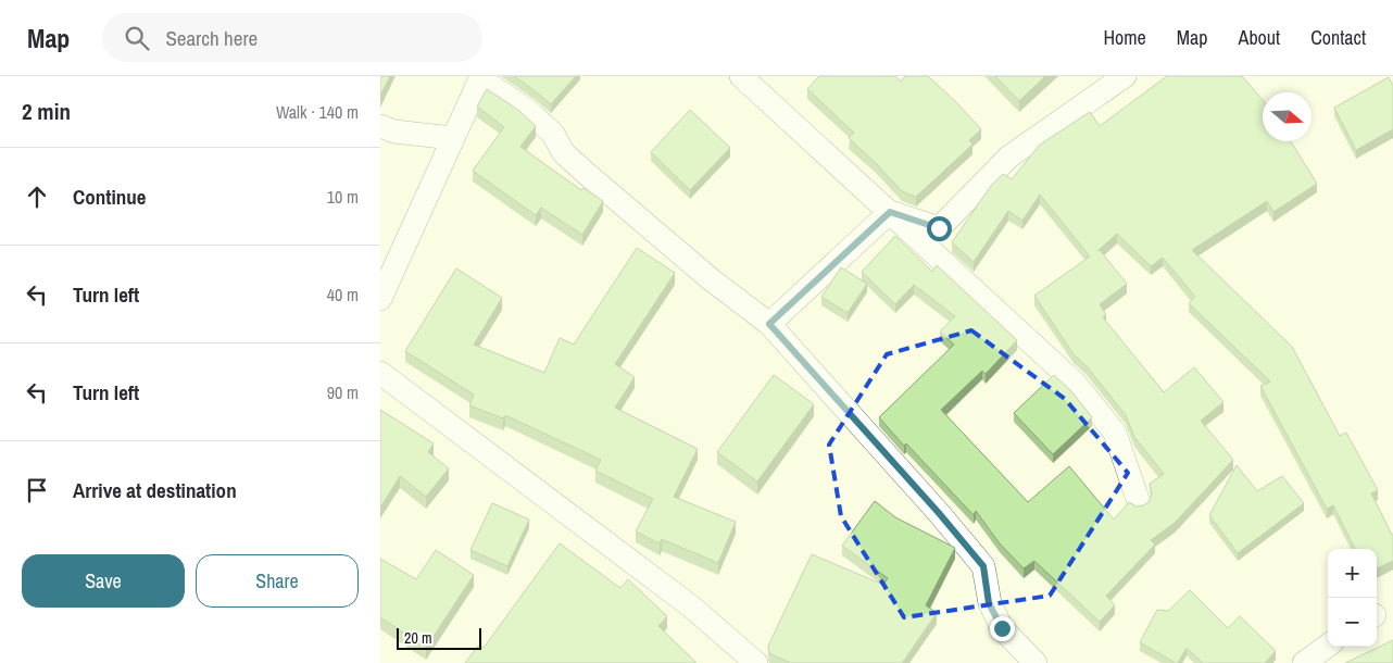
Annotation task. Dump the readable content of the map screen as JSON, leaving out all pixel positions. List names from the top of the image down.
{
  "scale_bar": "20 m",
  "north": "right",
  "page": {
    "header": "Map",
    "search": "Search here",
    "nav": [
      "Home",
      "Map",
      "About",
      "Contact"
    ],
    "heading": ["2 min", "Walk · 140 m"],
    "list": [
      ["Continue", "10 m"],
      ["Turn left", "40 m"],
      ["Turn left", "90 m"],
      "Arrive at destination"
    ],
    "buttons": ["Save", "Share"],
    "map_buttons": ["+", "−"],
    "scale": "20 m"
  }
}
